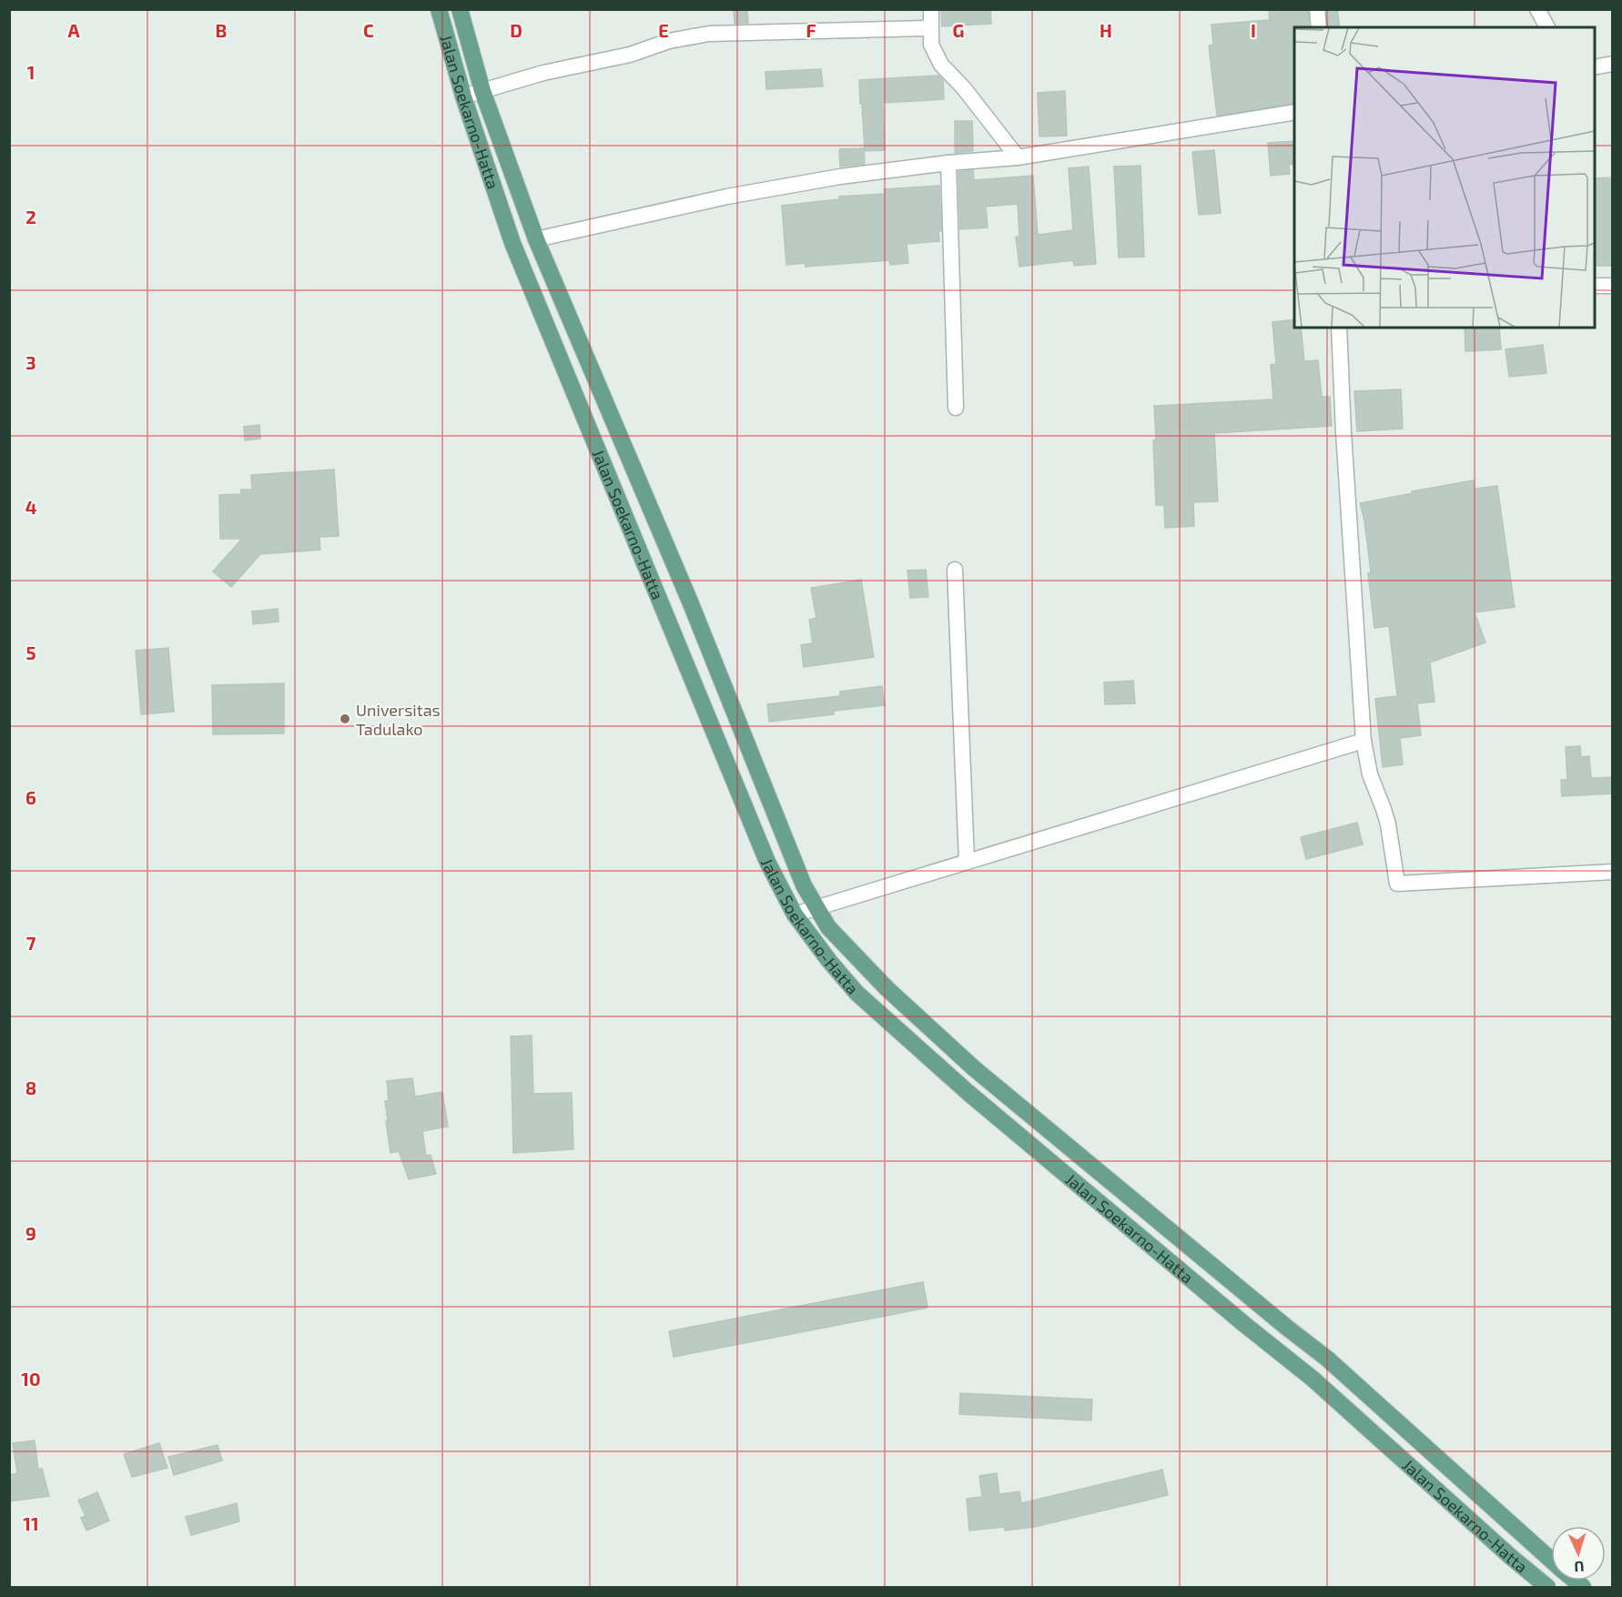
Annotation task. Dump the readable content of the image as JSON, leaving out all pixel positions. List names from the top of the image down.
{
  "streets": {
    "main road": ["Jalan Soekarno-Hatta"]
  },
  "places": ["Universitas Tadulako"],
  "north": "bottom",
  "grid": {
    "columns": [
      "A",
      "B",
      "C",
      "D",
      "E",
      "F",
      "G",
      "H",
      "I"
    ],
    "rows": [
      "1",
      "2",
      "3",
      "4",
      "5",
      "6",
      "7",
      "8",
      "9",
      "10",
      "11"
    ]
  }
}
